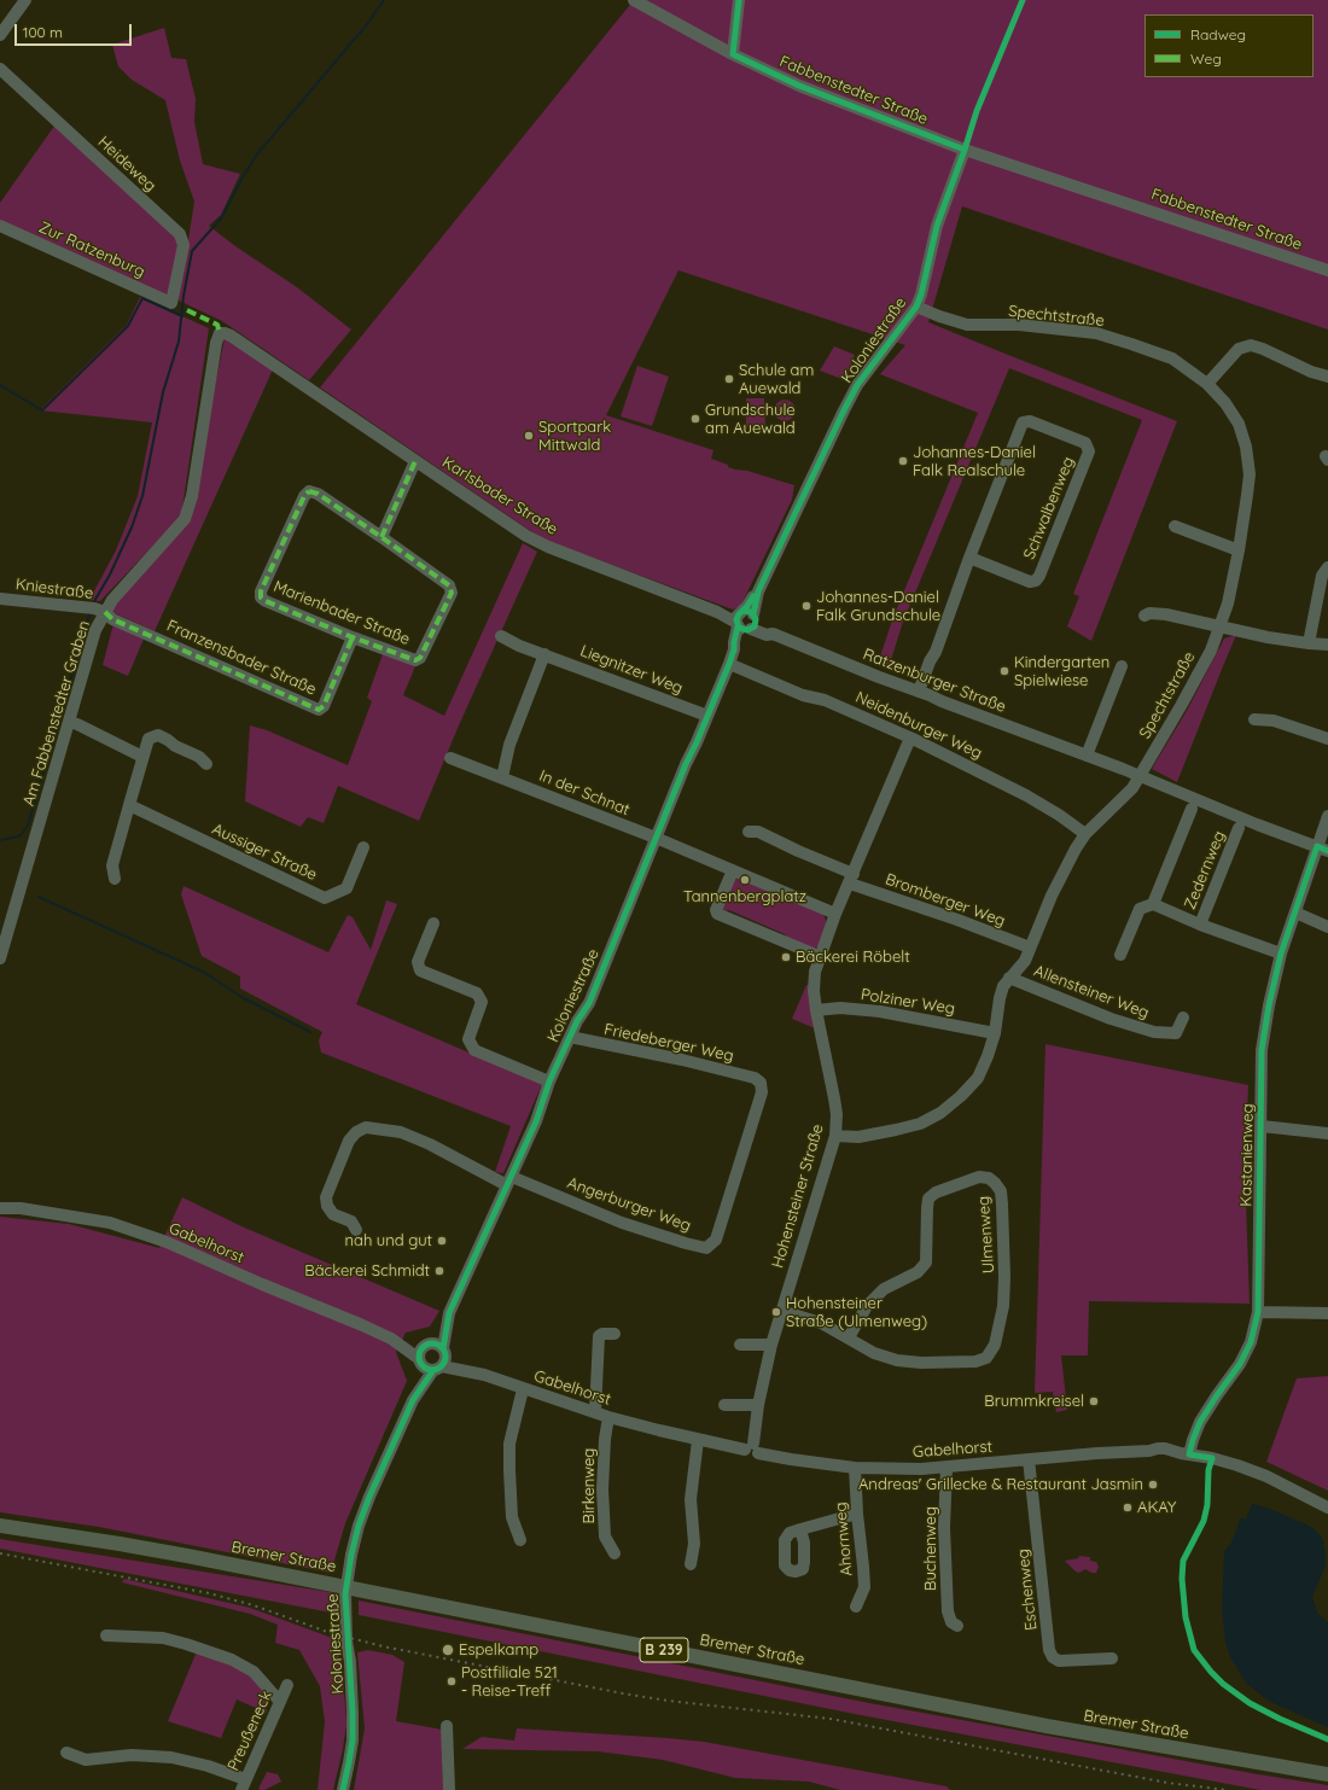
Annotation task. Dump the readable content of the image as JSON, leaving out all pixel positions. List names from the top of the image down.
{
  "streets": {
    "main road": ["Bremer Straße", "B 239"],
    "street": [
      "Fabbenstedter Straße",
      "Heideweg",
      "Zur Ratzenburg",
      "Spechtstraße",
      "Koloniestraße",
      "Karlsbader Straße",
      "Schwalbenweg",
      "Kniestraße",
      "Marienbader Straße",
      "Franzensbader Straße",
      "Liegnitzer Weg",
      "Ratzenburger Straße",
      "Am Fabbenstedter Graben",
      "Neidenburger Weg",
      "In der Schnat",
      "Aussiger Straße",
      "Zedernweg",
      "Bromberger Weg",
      "Allensteiner Weg",
      "Polziner Weg",
      "Friedeberger Weg",
      "Kastanienweg",
      "Hohensteiner Straße",
      "Angerburger Weg",
      "Ulmenweg",
      "Gabelhorst",
      "Birkenweg",
      "Ahornweg",
      "Buchenweg",
      "Eschenweg",
      "Preußeneck"
    ]
  },
  "crossings": [
    ["Fabbenstedter Straße", "Koloniestraße"],
    ["Heideweg", "Zur Ratzenburg"],
    ["Spechtstraße", "Koloniestraße"],
    ["Spechtstraße", "Ratzenburger Straße"],
    ["Spechtstraße", "Neidenburger Weg"],
    ["Spechtstraße", "Bromberger Weg"],
    ["Spechtstraße", "Allensteiner Weg"],
    ["Spechtstraße", "Polziner Weg"],
    ["Spechtstraße", "Hohensteiner Straße"],
    ["Koloniestraße", "Karlsbader Straße"],
    ["Koloniestraße", "Liegnitzer Weg"],
    ["Koloniestraße", "Ratzenburger Straße"],
    ["Koloniestraße", "Neidenburger Weg"],
    ["Koloniestraße", "In der Schnat"],
    ["Koloniestraße", "Friedeberger Weg"],
    ["Koloniestraße", "Angerburger Weg"],
    ["Koloniestraße", "Gabelhorst"],
    ["Karlsbader Straße", "Ratzenburger Straße"],
    ["Karlsbader Straße", "Am Fabbenstedter Graben"],
    ["Schwalbenweg", "Ratzenburger Straße"],
    ["Kniestraße", "Franzensbader Straße"],
    ["Kniestraße", "Am Fabbenstedter Graben"],
    ["Marienbader Straße", "Franzensbader Straße"],
    ["Franzensbader Straße", "Am Fabbenstedter Graben"],
    ["Ratzenburger Straße", "Kastanienweg"],
    ["Zedernweg", "Kastanienweg"],
    ["Polziner Weg", "Hohensteiner Straße"],
    ["Friedeberger Weg", "Angerburger Weg"],
    ["Kastanienweg", "Gabelhorst"],
    ["Hohensteiner Straße", "Ulmenweg"],
    ["Hohensteiner Straße", "Gabelhorst"],
    ["Gabelhorst", "Birkenweg"],
    ["Gabelhorst", "Ahornweg"],
    ["Gabelhorst", "Buchenweg"],
    ["Gabelhorst", "Eschenweg"]
  ],
  "places": [
    "Schule am Auewald",
    "Grundschule am Auewald",
    "Sportpark Mittwald",
    "Johannes-Daniel Falk Realschule",
    "Johannes-Daniel Falk Grundschule",
    "Kindergarten Spielwiese",
    "Tannenbergplatz",
    "Bäckerei Röbelt",
    "nah und gut",
    "Bäckerei Schmidt",
    "Hohensteiner Straße (Ulmenweg)",
    "Brummkreisel",
    "Andreas' Grillecke & Restaurant Jasmin",
    "AKAY",
    "Espelkamp",
    "Postfiliale 521 - Reise-Treff"
  ],
  "legend": ["Radweg", "Weg"],
  "scale_bar": "100 m"
}
